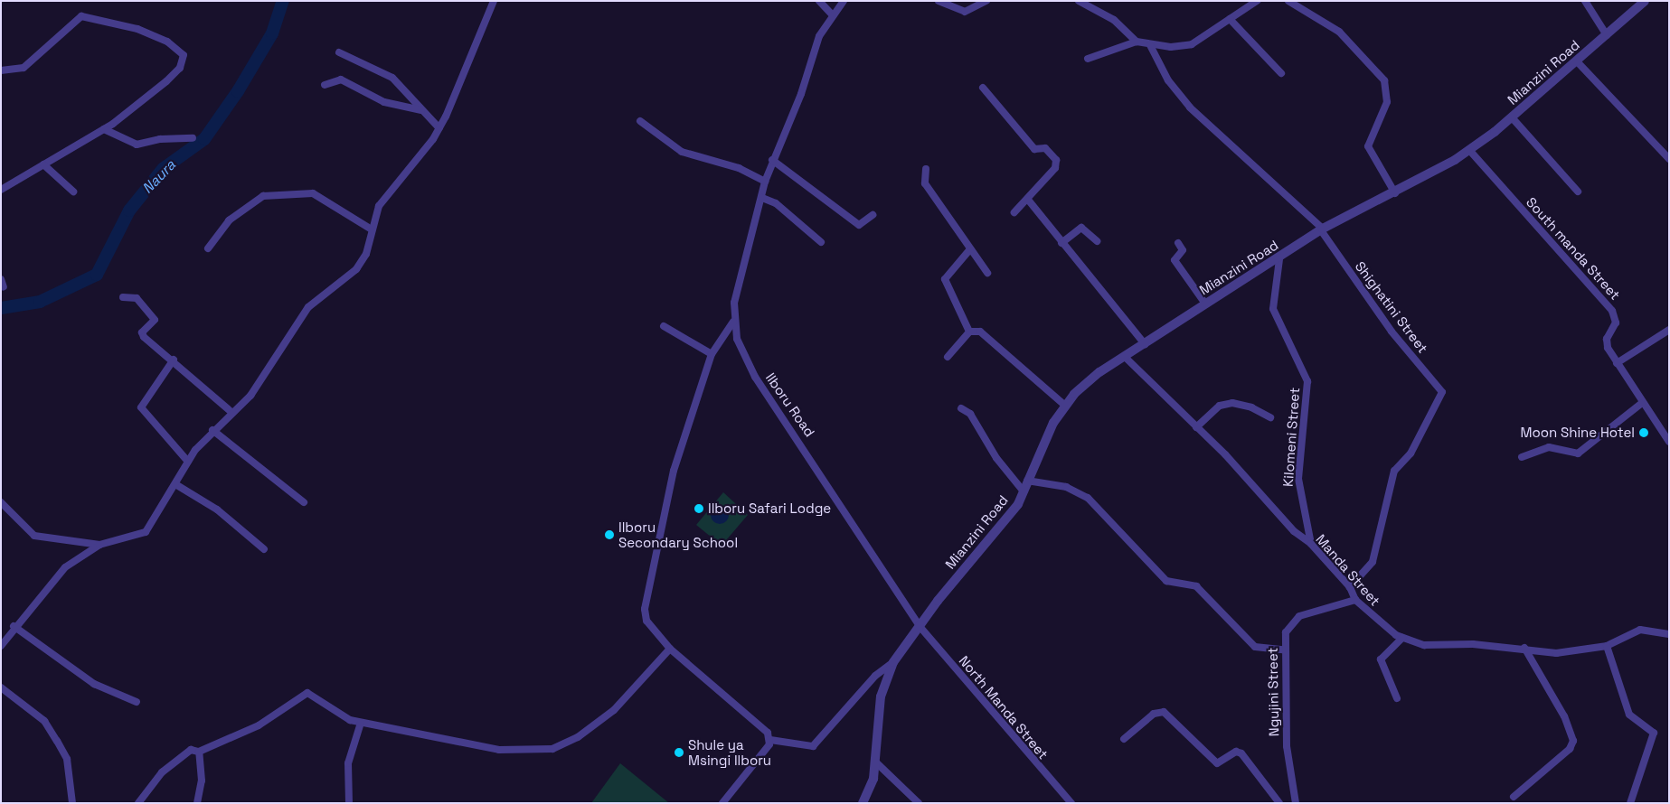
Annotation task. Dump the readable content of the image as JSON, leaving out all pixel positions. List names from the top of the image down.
{
  "streets": {
    "street": [
      "Mianzini Road",
      "South manda Street",
      "Shighatini Street",
      "Ilboru Road",
      "Kilomeni Street",
      "Manda Street",
      "Ngujini Street",
      "North Manda Street"
    ]
  },
  "crossings": [
    ["Mianzini Road", "South manda Street"],
    ["Mianzini Road", "Shighatini Street"],
    ["Mianzini Road", "Ilboru Road"],
    ["Mianzini Road", "Kilomeni Street"],
    ["Mianzini Road", "Manda Street"],
    ["Mianzini Road", "North Manda Street"],
    ["Shighatini Street", "Manda Street"],
    ["Ilboru Road", "North Manda Street"],
    ["Kilomeni Street", "Manda Street"],
    ["Manda Street", "Ngujini Street"]
  ],
  "water": ["Naura"],
  "places": [
    "Moon Shine Hotel",
    "Ilboru Safari Lodge",
    "Ilboru Secondary School",
    "Shule ya Msingi Ilboru"
  ]
}
